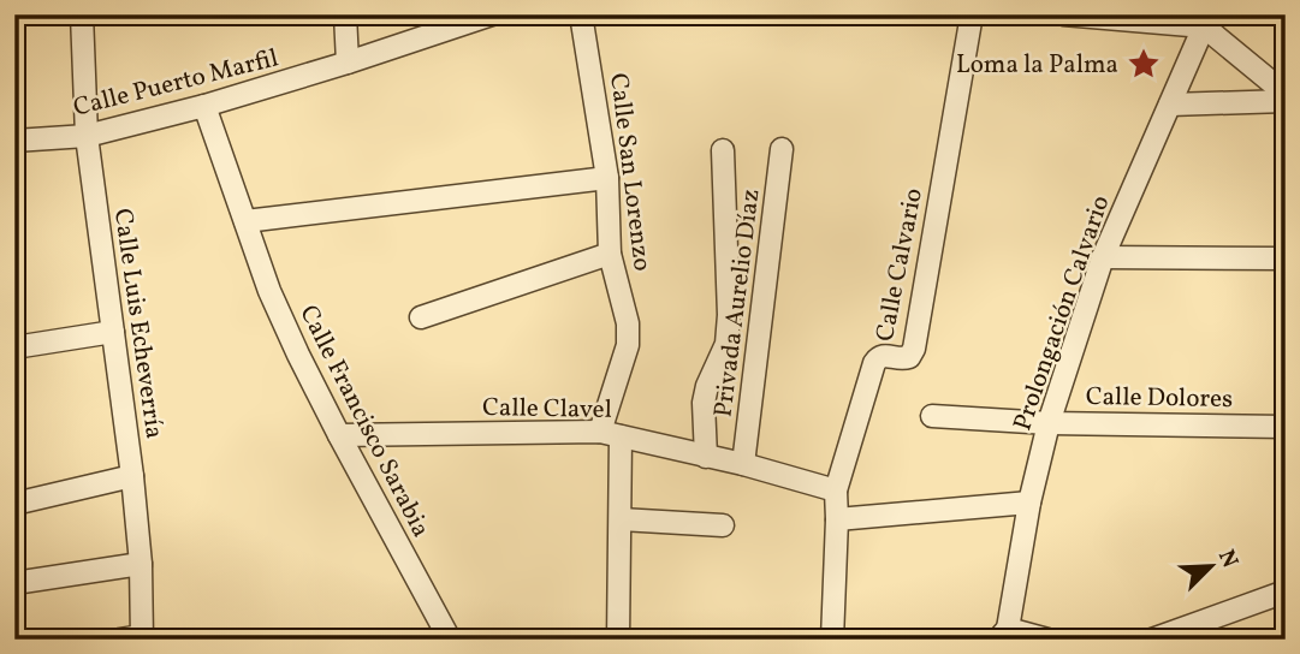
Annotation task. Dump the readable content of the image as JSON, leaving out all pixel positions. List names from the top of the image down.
{
  "streets": {
    "street": [
      "Calle Puerto Marfil",
      "Calle San Lorenzo",
      "Calle Calvario",
      "Privada Aurelio Díaz",
      "Prolongación Calvario",
      "Calle Luis Echeverría",
      "Calle Dolores",
      "Calle Clavel",
      "Calle Francisco Sarabia"
    ]
  },
  "crossings": [
    ["Calle Puerto Marfil", "Calle Luis Echeverría"],
    ["Calle Puerto Marfil", "Calle Francisco Sarabia"],
    ["Calle San Lorenzo", "Calle Clavel"],
    ["Calle Calvario", "Calle Clavel"],
    ["Privada Aurelio Díaz", "Calle Clavel"],
    ["Prolongación Calvario", "Calle Dolores"],
    ["Prolongación Calvario", "Calle Clavel"],
    ["Calle Clavel", "Calle Francisco Sarabia"]
  ],
  "places": {
    "place": ["Loma la Palma"]
  },
  "north": "top right"
}
